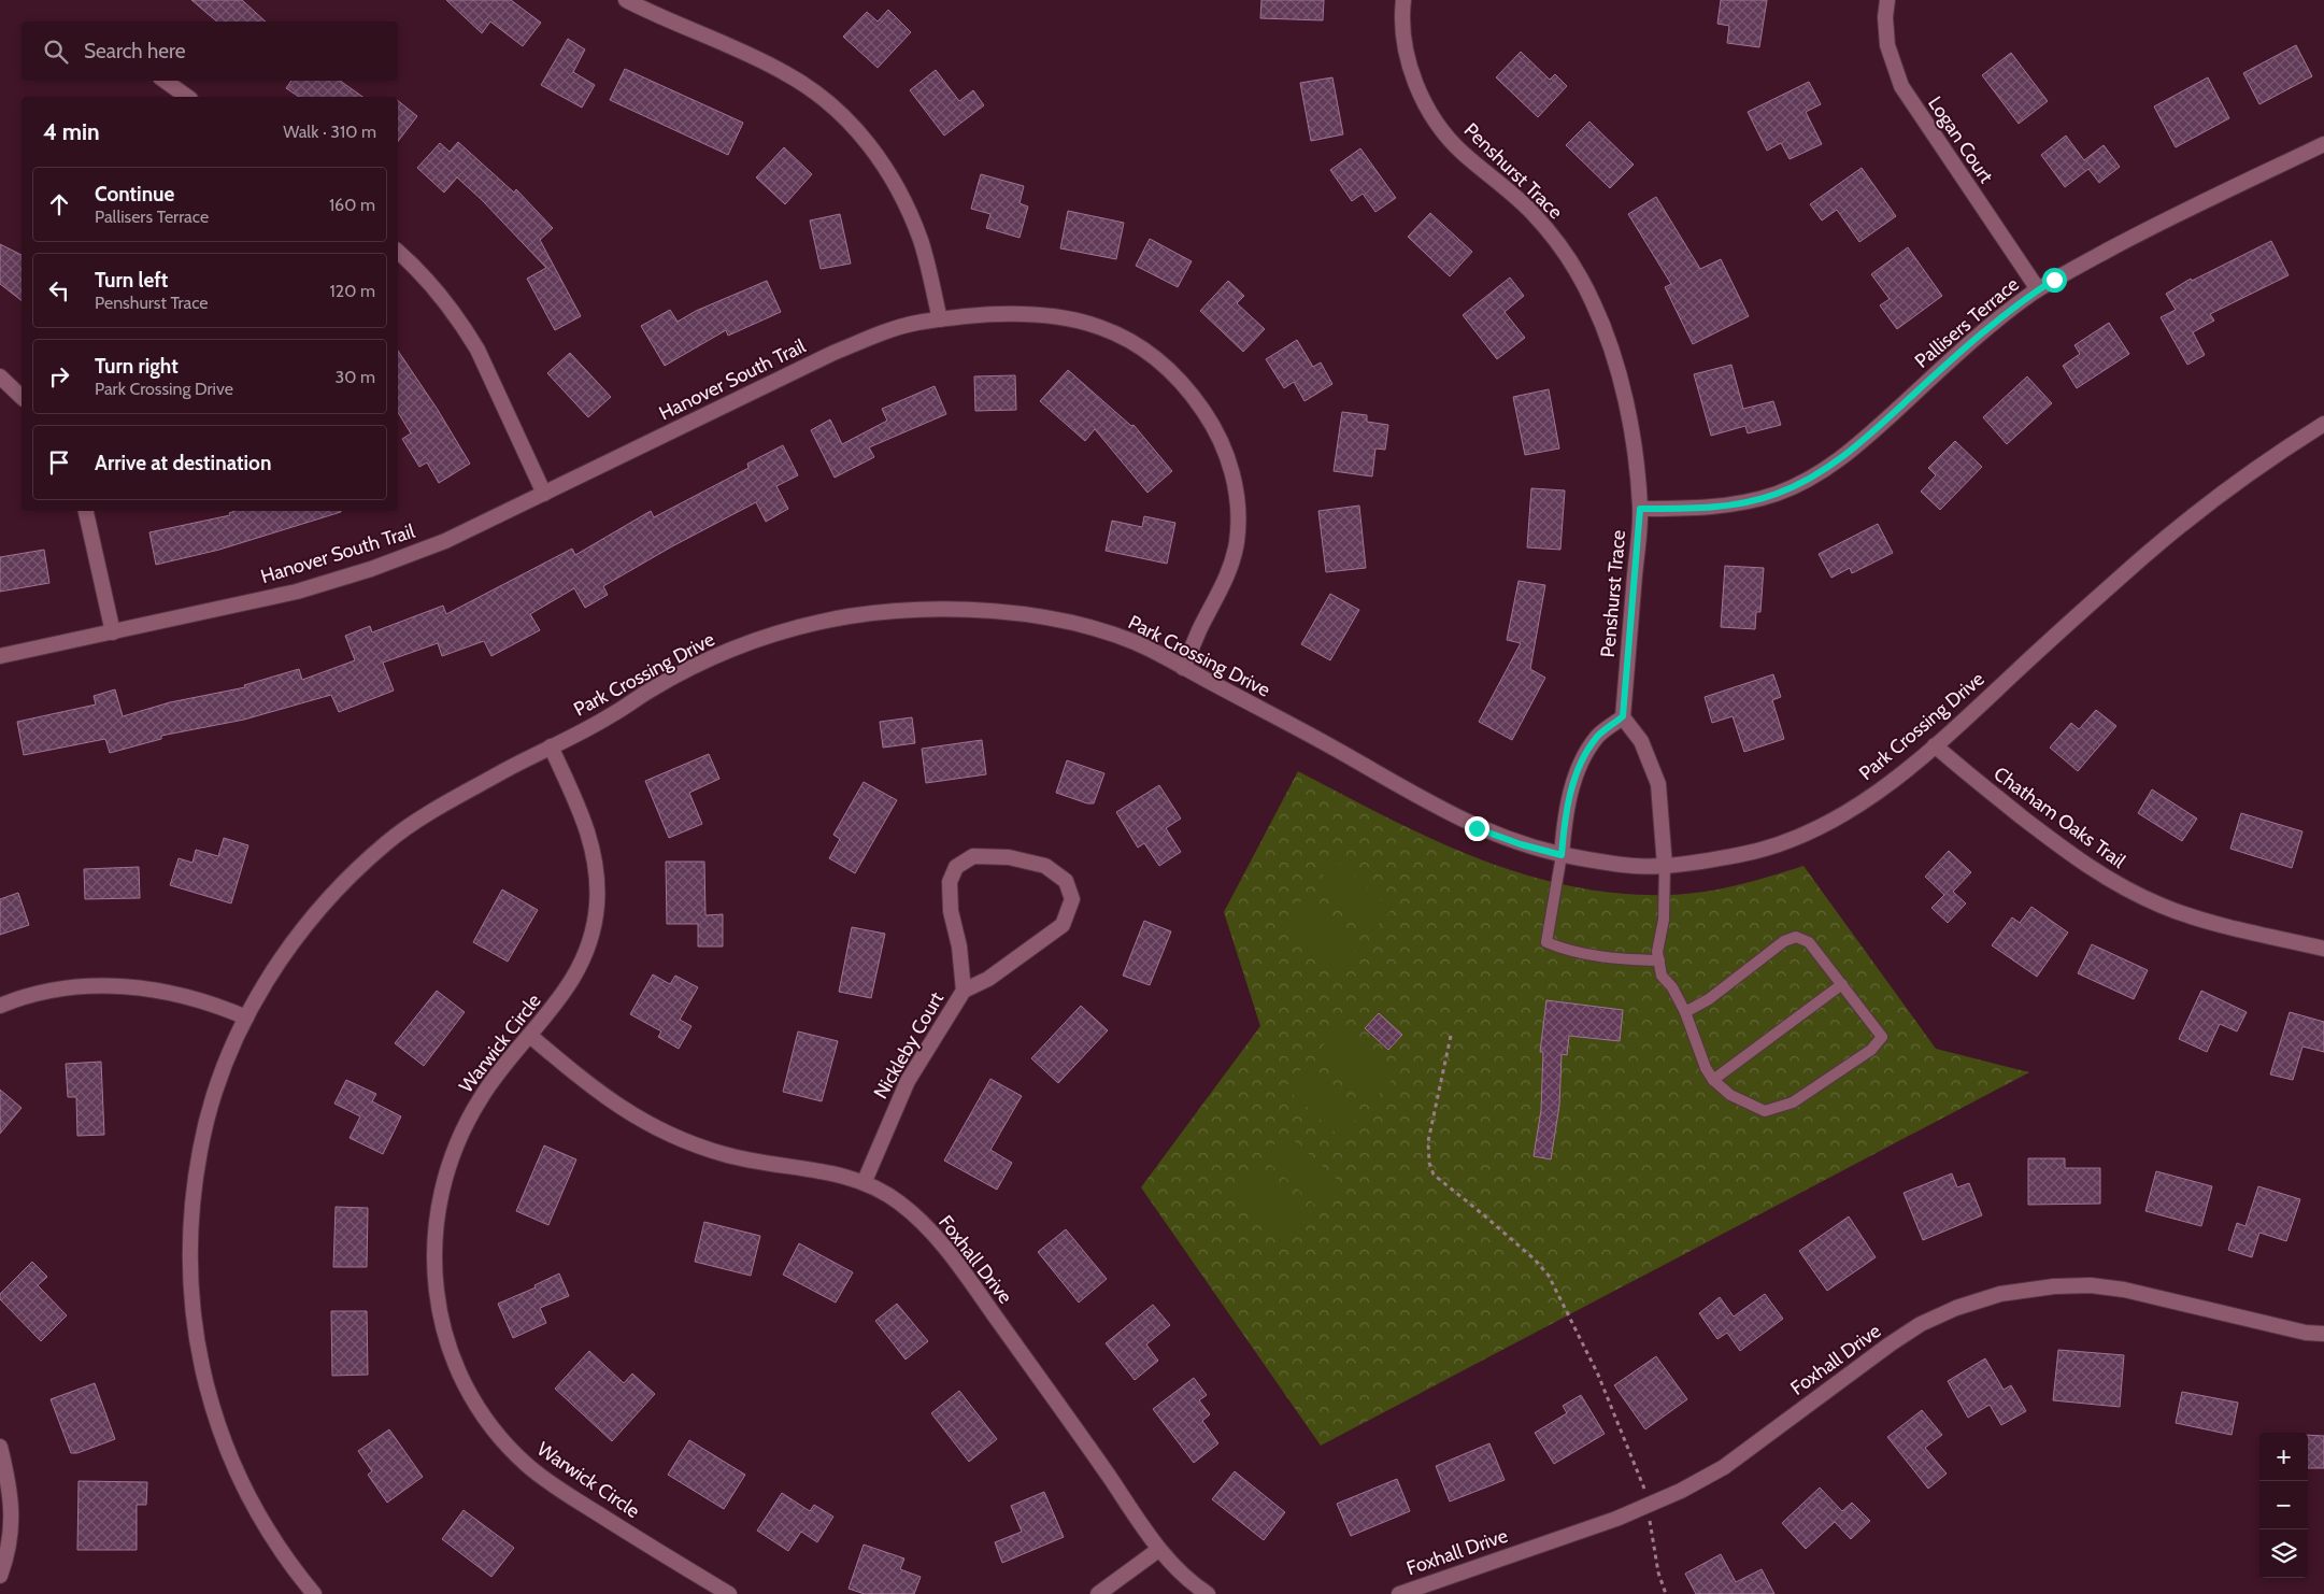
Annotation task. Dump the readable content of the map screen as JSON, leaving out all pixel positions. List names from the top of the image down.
{
  "streets": {
    "street": [
      "Logan Court",
      "Penshurst Trace",
      "Pallisers Terrace",
      "Hanover South Trail",
      "Park Crossing Drive",
      "Chatham Oaks Trail",
      "Warwick Circle",
      "Nickleby Court",
      "Foxhall Drive"
    ]
  },
  "crossings": [
    ["Logan Court", "Pallisers Terrace"],
    ["Penshurst Trace", "Pallisers Terrace"],
    ["Hanover South Trail", "Park Crossing Drive"],
    ["Park Crossing Drive", "Chatham Oaks Trail"],
    ["Park Crossing Drive", "Warwick Circle"],
    ["Warwick Circle", "Foxhall Drive"],
    ["Nickleby Court", "Foxhall Drive"]
  ],
  "page": {
    "search": "Search here",
    "heading": ["4 min", "Walk · 310 m"],
    "list": [
      ["Continue", "Pallisers Terrace", "160 m"],
      ["Turn left", "Penshurst Trace", "120 m"],
      ["Turn right", "Park Crossing Drive", "30 m"],
      "Arrive at destination"
    ],
    "map_buttons": ["+", "−"]
  }
}
